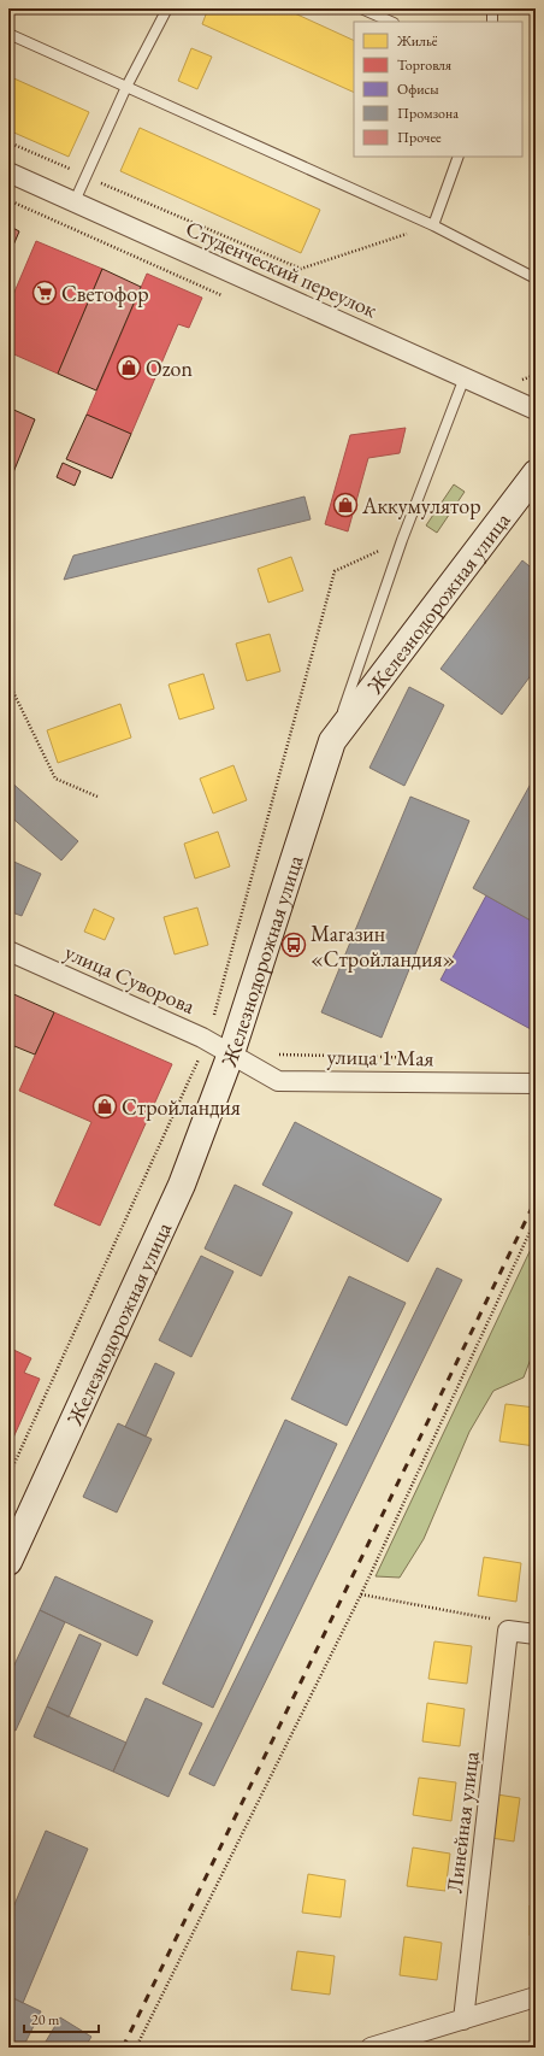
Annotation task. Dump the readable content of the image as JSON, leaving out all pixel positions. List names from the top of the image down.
{
  "streets": {
    "main road": ["Железнодорожная улица"],
    "street": [
      "Студенческий переулок",
      "улица Суворова",
      "улица 1 Мая",
      "Линейная улица"
    ]
  },
  "crossings": [
    ["Железнодорожная улица", "улица Суворова"],
    ["Железнодорожная улица", "улица 1 Мая"],
    ["улица Суворова", "улица 1 Мая"]
  ],
  "places": {
    "supermarket": ["Светофор"],
    "shop": ["Ozon", "Аккумулятор", "Стройландия"],
    "bus stop": ["Магазин «Стройландия»"]
  },
  "legend": [
    "Жильё",
    "Торговля",
    "Офисы",
    "Промзона",
    "Прочее"
  ],
  "scale_bar": "20 m"
}
